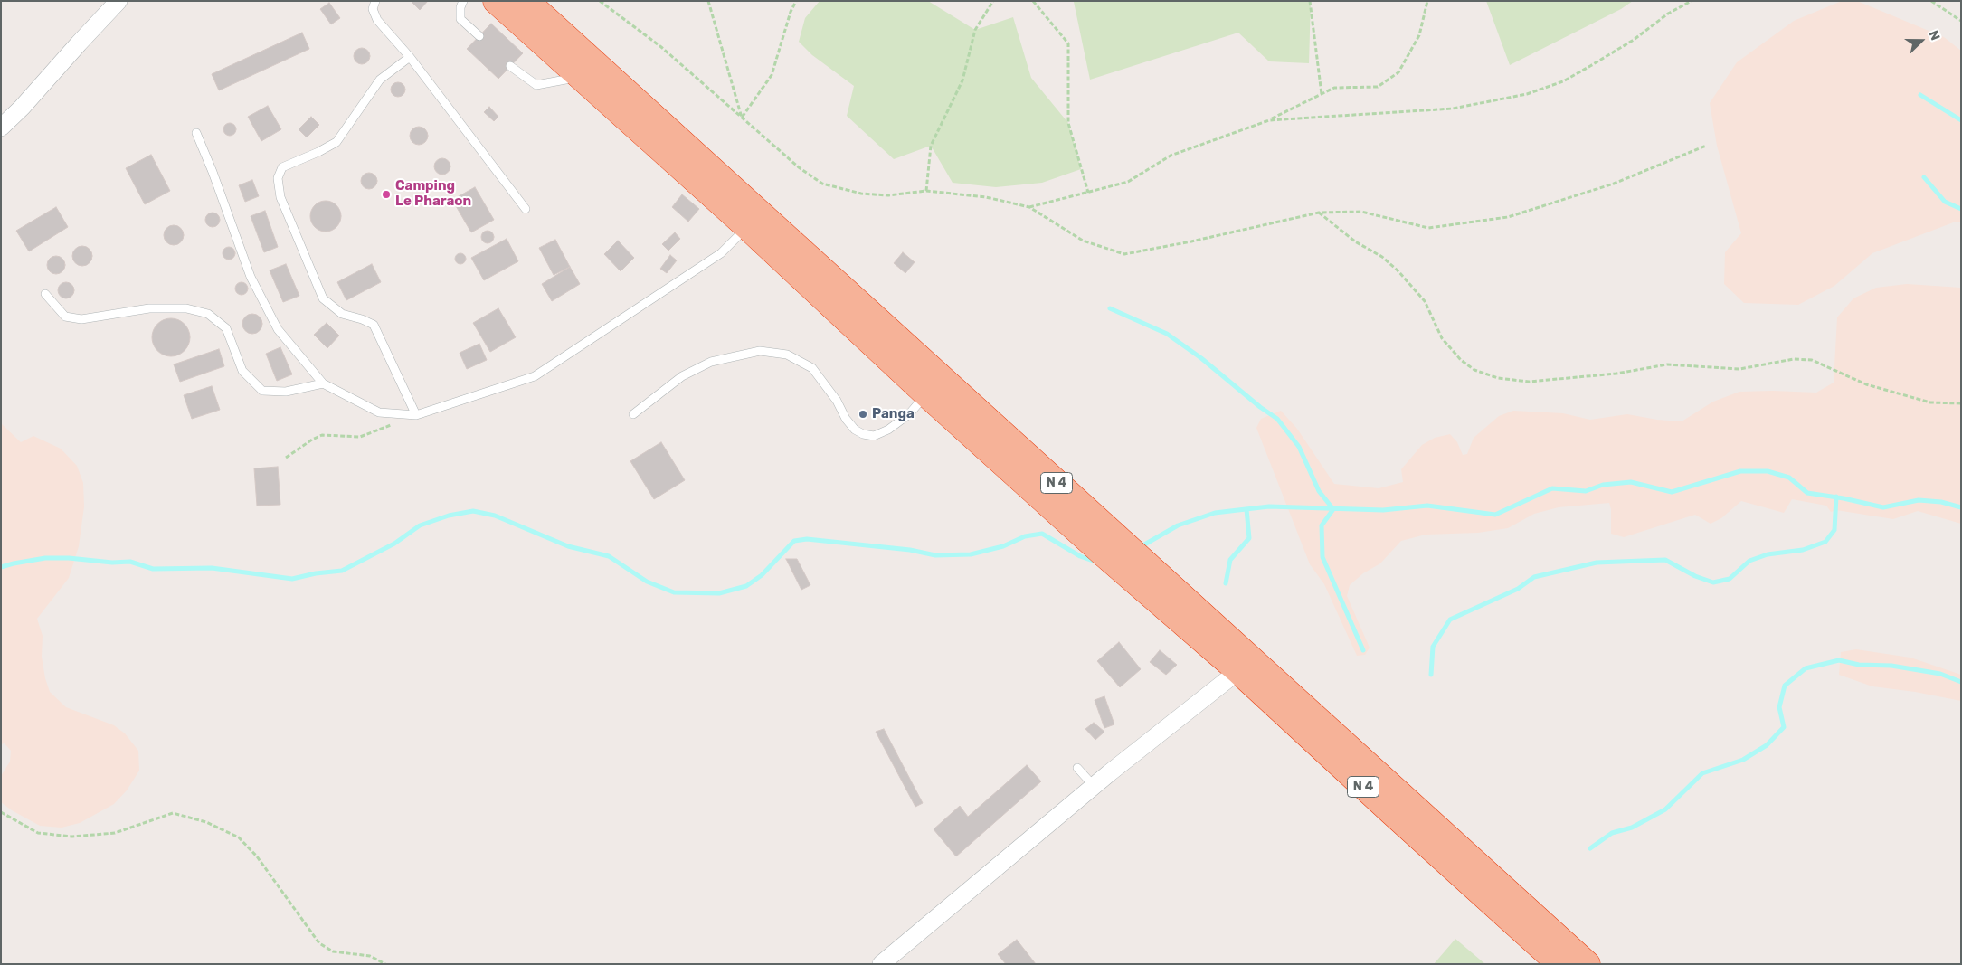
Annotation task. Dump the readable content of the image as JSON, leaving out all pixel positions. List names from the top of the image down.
{
  "streets": {
    "highway": ["N 4"]
  },
  "places": ["Camping Le Pharaon", "Panga"],
  "north": "right"
}
